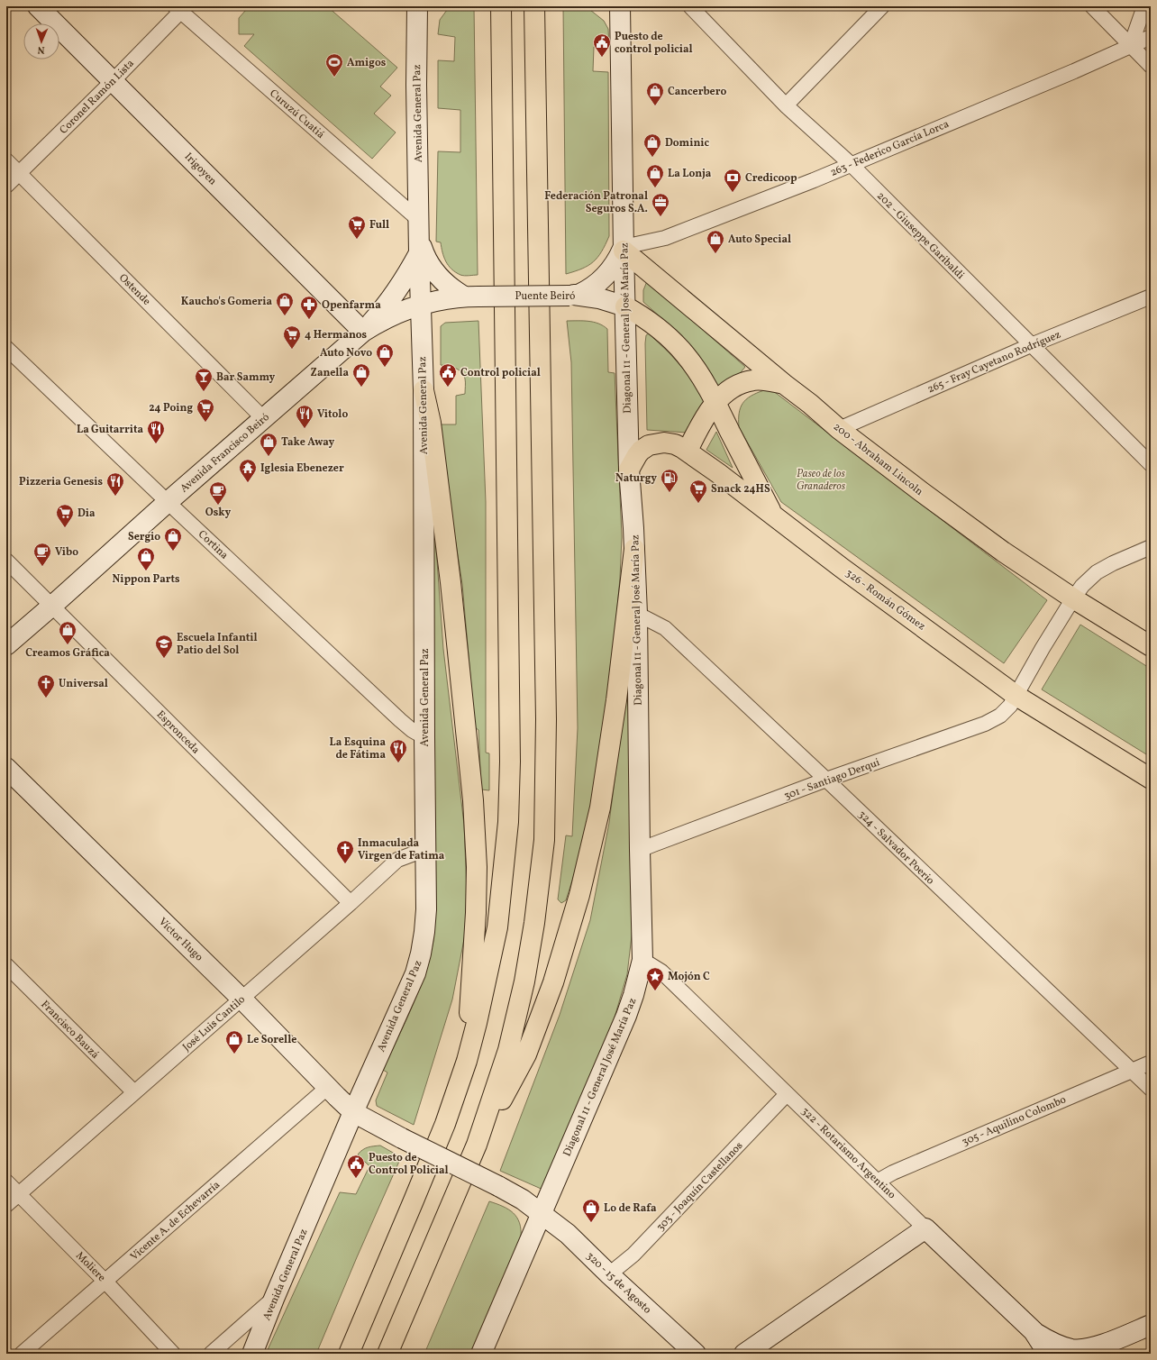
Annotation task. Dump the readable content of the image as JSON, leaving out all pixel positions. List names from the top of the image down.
{
  "streets": {
    "main road": ["200 - Abraham Lincoln", "326 - Román Gómez"],
    "street": [
      "Coronel Ramón Lista",
      "Curuzú Cuatiá",
      "Avenida General Paz",
      "263 - Federico García Lorca",
      "Irigoyen",
      "202 - Giuseppe Garibaldi",
      "Ostende",
      "Puente Beiró",
      "Diagonal 11 - General José María Paz",
      "265 - Fray Cayetano Rodríguez",
      "Avenida Francisco Beiró",
      "Cortina",
      "Espronceda",
      "301 - Santiago Derqui",
      "324 - Salvador Poerio",
      "Víctor Hugo",
      "José Luis Cantilo",
      "Francisco Bauzá",
      "305 - Aquilino Colombo",
      "322 - Rotarismo Argentino",
      "303 - Joaquín Castellanos",
      "Vicente A. de Echevarría",
      "Moliere",
      "320 - 15 de Agosto"
    ]
  },
  "crossings": [
    ["Coronel Ramón Lista", "Curuzú Cuatiá"],
    ["Coronel Ramón Lista", "Irigoyen"],
    ["Coronel Ramón Lista", "Ostende"],
    ["Curuzú Cuatiá", "Avenida General Paz"],
    ["Avenida General Paz", "Avenida Francisco Beiró"],
    ["Avenida General Paz", "Cortina"],
    ["Avenida General Paz", "Víctor Hugo"],
    ["Avenida General Paz", "José Luis Cantilo"],
    ["263 - Federico García Lorca", "202 - Giuseppe Garibaldi"],
    ["263 - Federico García Lorca", "Diagonal 11 - General José María Paz"],
    ["263 - Federico García Lorca", "200 - Abraham Lincoln"],
    ["Irigoyen", "Avenida Francisco Beiró"],
    ["202 - Giuseppe Garibaldi", "265 - Fray Cayetano Rodríguez"],
    ["Ostende", "Avenida Francisco Beiró"],
    ["Puente Beiró", "Diagonal 11 - General José María Paz"],
    ["Puente Beiró", "Avenida Francisco Beiró"],
    ["Diagonal 11 - General José María Paz", "200 - Abraham Lincoln"],
    ["Diagonal 11 - General José María Paz", "326 - Román Gómez"],
    ["Diagonal 11 - General José María Paz", "301 - Santiago Derqui"],
    ["Diagonal 11 - General José María Paz", "324 - Salvador Poerio"],
    ["Diagonal 11 - General José María Paz", "322 - Rotarismo Argentino"],
    ["Diagonal 11 - General José María Paz", "320 - 15 de Agosto"],
    ["265 - Fray Cayetano Rodríguez", "200 - Abraham Lincoln"],
    ["Avenida Francisco Beiró", "Cortina"],
    ["Avenida Francisco Beiró", "Espronceda"],
    ["200 - Abraham Lincoln", "301 - Santiago Derqui"],
    ["326 - Román Gómez", "301 - Santiago Derqui"],
    ["Espronceda", "José Luis Cantilo"],
    ["301 - Santiago Derqui", "324 - Salvador Poerio"],
    ["324 - Salvador Poerio", "305 - Aquilino Colombo"],
    ["Víctor Hugo", "José Luis Cantilo"],
    ["Víctor Hugo", "Vicente A. de Echevarría"],
    ["Víctor Hugo", "320 - 15 de Agosto"],
    ["José Luis Cantilo", "Francisco Bauzá"],
    ["José Luis Cantilo", "Moliere"],
    ["305 - Aquilino Colombo", "322 - Rotarismo Argentino"],
    ["322 - Rotarismo Argentino", "303 - Joaquín Castellanos"],
    ["303 - Joaquín Castellanos", "320 - 15 de Agosto"],
    ["Vicente A. de Echevarría", "Moliere"]
  ],
  "parks": ["Paseo de los Granaderos"],
  "places": {
    "public building": ["Puesto de control policial", "Control policial", "Puesto de Control Policial"],
    "sports": ["Amigos"],
    "shop": [
      "Cancerbero",
      "Dominic",
      "La Lonja",
      "Auto Special",
      "Kaucho's Gomeria",
      "Auto Novo",
      "Zanella",
      "Take Away",
      "Sergio",
      "Nippon Parts",
      "Creamos Gráfica",
      "Le Sorelle",
      "Lo de Rafa"
    ],
    "bank": ["Credicoop"],
    "office": ["Federación Patronal Seguros S.A."],
    "supermarket": [
      "Full",
      "4 Hermanos",
      "24 Poing",
      "Snack 24HS",
      "Dia"
    ],
    "pharmacy": ["Openfarma"],
    "bar": ["Bar Sammy"],
    "restaurant": [
      "Vitolo",
      "La Guitarrita",
      "Pizzeria Genesis",
      "La Esquina de Fátima"
    ],
    "temple": ["Iglesia Ebenezer"],
    "fuel station": ["Naturgy"],
    "cafe": ["Osky", "Vibo"],
    "school or university": ["Escuela Infantil Patio del Sol"],
    "church": ["Universal", "Inmaculada Virgen de Fatima"],
    "place": ["Mojón C"]
  },
  "north": "bottom"
}
